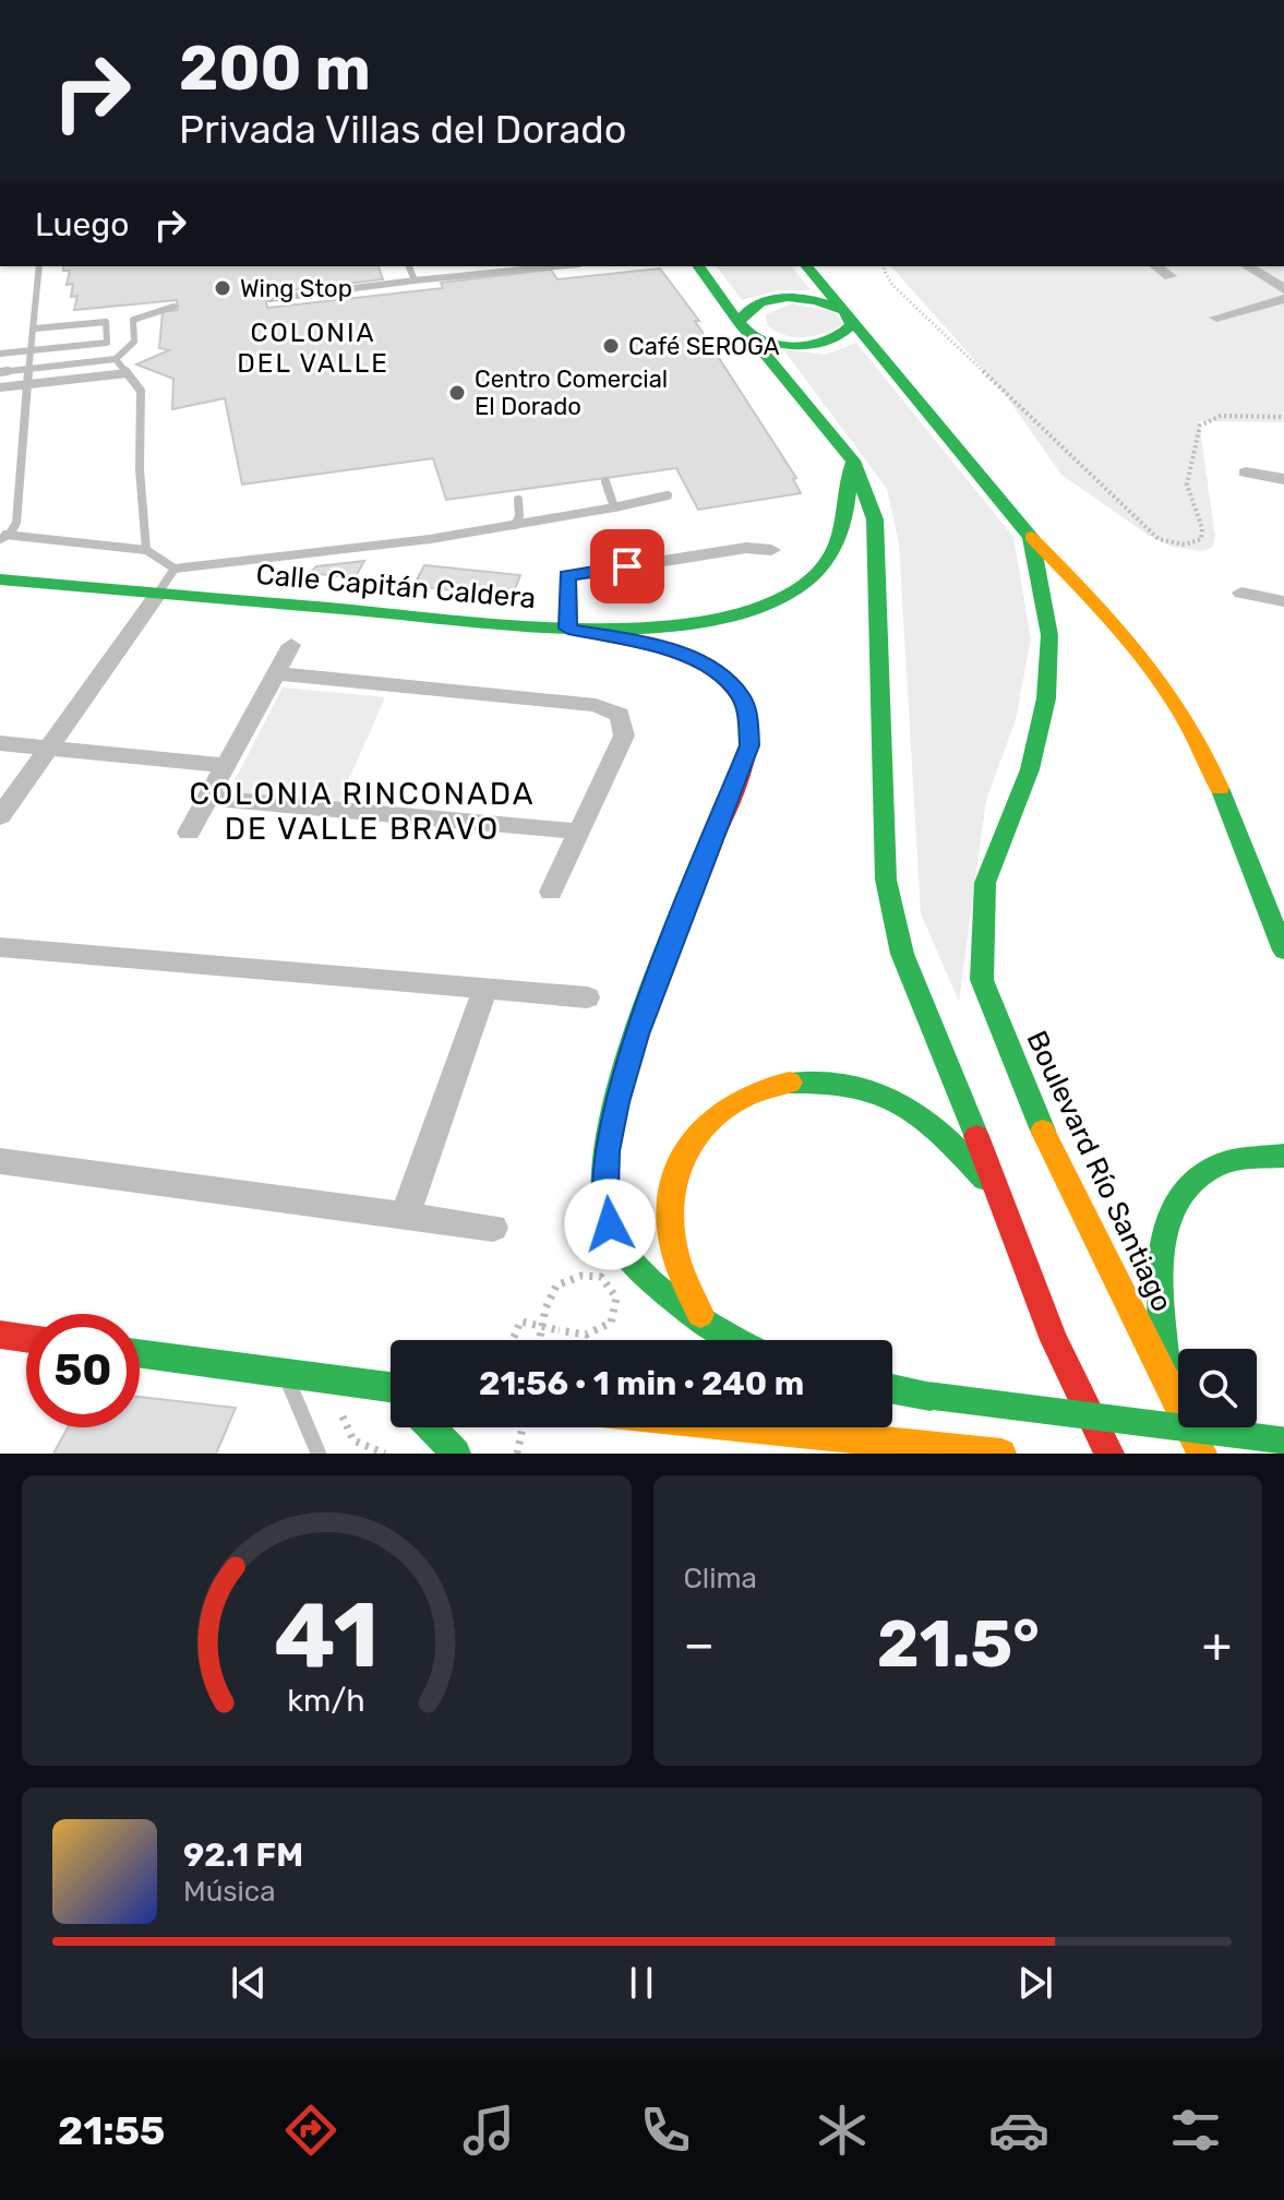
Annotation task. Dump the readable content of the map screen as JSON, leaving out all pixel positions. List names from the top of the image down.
{
  "streets": {
    "main road": ["Calle Capitán Caldera", "Boulevard Río Santiago"]
  },
  "districts": ["COLONIA DEL VALLE", "COLONIA RINCONADA DE VALLE BRAVO"],
  "places": ["Wing Stop", "Café SEROGA", "Centro Comercial El Dorado"],
  "page": {
    "turn": ["200 m", "Privada Villas del Dorado"],
    "then": "Luego",
    "limit": "50",
    "trip": "21:56 · 1 min · 240 m",
    "tile": "Clima",
    "heat": ["−", "21.5°", "+"],
    "song": ["92.1 FM", "Música"],
    "tabs": "21:55",
    "gauge": ["41", "km/h"]
  }
}
